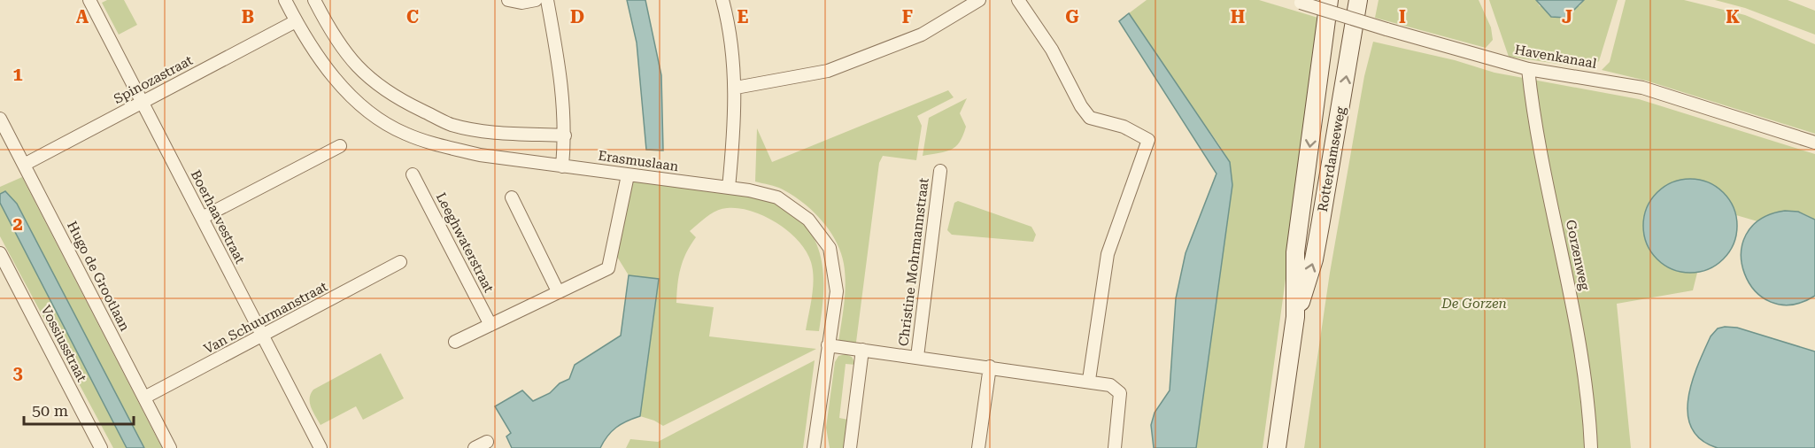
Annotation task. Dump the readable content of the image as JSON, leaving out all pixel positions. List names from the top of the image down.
{
  "streets": {
    "main road": ["Rotterdamseweg"],
    "street": [
      "Havenkanaal",
      "Spinozastraat",
      "Erasmuslaan",
      "Boerhaavestraat",
      "Leeghwaterstraat",
      "Gorzenweg",
      "Christine Mohrmannstraat",
      "Hugo de Grootlaan",
      "Van Schuurmanstraat",
      "Vossiusstraat"
    ]
  },
  "crossings": [
    ["Havenkanaal", "Gorzenweg"],
    ["Spinozastraat", "Erasmuslaan"],
    ["Spinozastraat", "Boerhaavestraat"],
    ["Spinozastraat", "Hugo de Grootlaan"],
    ["Erasmuslaan", "Christine Mohrmannstraat"],
    ["Boerhaavestraat", "Van Schuurmanstraat"],
    ["Hugo de Grootlaan", "Van Schuurmanstraat"]
  ],
  "parks": ["De Gorzen"],
  "scale_bar": "50 m",
  "grid": {
    "columns": [
      "A",
      "B",
      "C",
      "D",
      "E",
      "F",
      "G",
      "H",
      "I",
      "J",
      "K"
    ],
    "rows": ["1", "2", "3"]
  }
}
